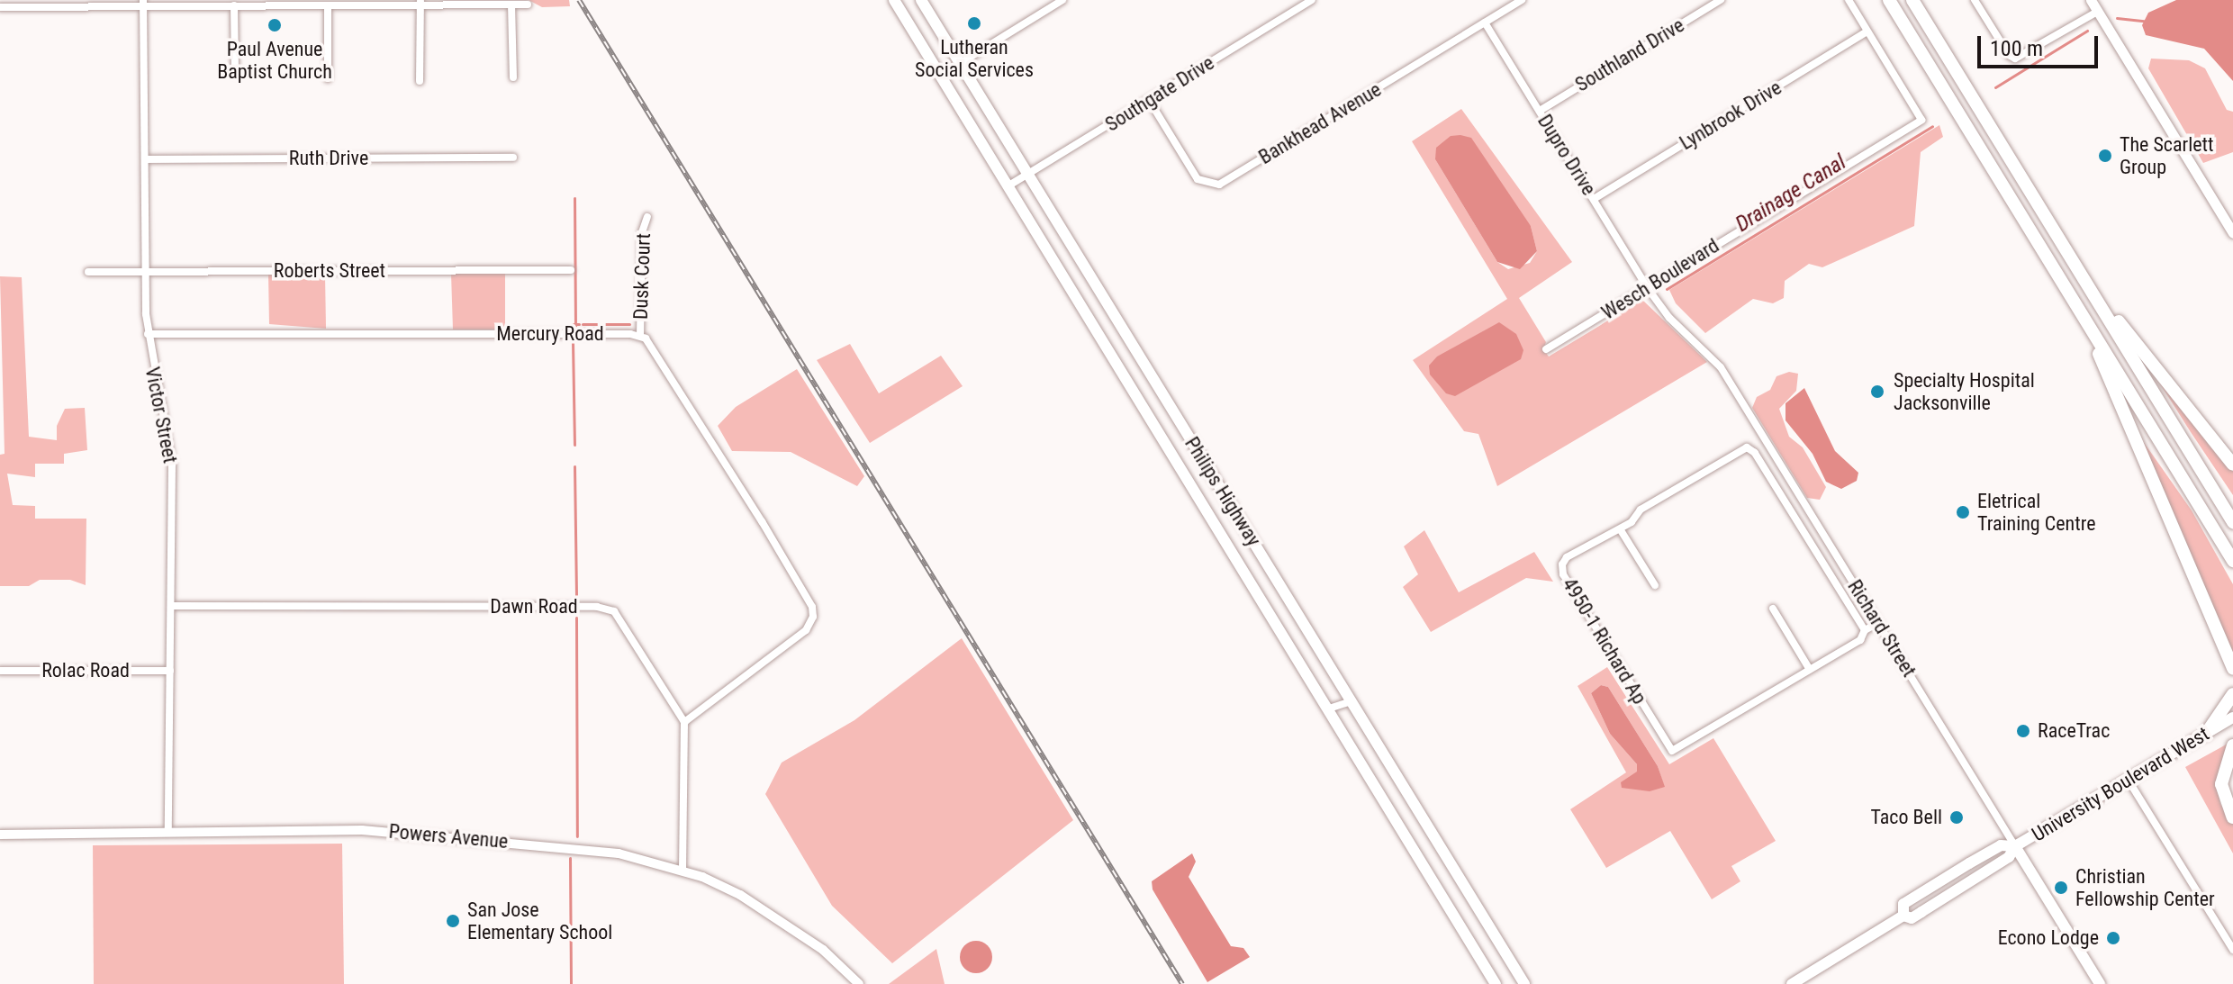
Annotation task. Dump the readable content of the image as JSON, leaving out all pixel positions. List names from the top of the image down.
{
  "streets": {
    "main road": ["Philips Highway", "Richard Street", "University Boulevard West"],
    "street": [
      "Southland Drive",
      "Southgate Drive",
      "Lynbrook Drive",
      "Bankhead Avenue",
      "Dupro Drive",
      "Ruth Drive",
      "Roberts Street",
      "Dusk Court",
      "Wesch Boulevard",
      "Mercury Road",
      "Victor Street",
      "Dawn Road",
      "4950-1 Richard Ap",
      "Rolac Road",
      "Powers Avenue"
    ]
  },
  "crossings": [
    ["Southland Drive", "Dupro Drive"],
    ["Southgate Drive", "Bankhead Avenue"],
    ["Southgate Drive", "Philips Highway"],
    ["Lynbrook Drive", "Dupro Drive"],
    ["Lynbrook Drive", "Wesch Boulevard"],
    ["Bankhead Avenue", "Dupro Drive"],
    ["Dupro Drive", "Wesch Boulevard"],
    ["Dupro Drive", "Richard Street"],
    ["Ruth Drive", "Victor Street"],
    ["Roberts Street", "Victor Street"],
    ["Dusk Court", "Mercury Road"],
    ["Wesch Boulevard", "Richard Street"],
    ["Mercury Road", "Victor Street"],
    ["Victor Street", "Dawn Road"],
    ["Victor Street", "Rolac Road"],
    ["Victor Street", "Powers Avenue"],
    ["Richard Street", "4950-1 Richard Ap"],
    ["Richard Street", "University Boulevard West"]
  ],
  "water": ["Drainage Canal"],
  "places": [
    "Lutheran Social Services",
    "Paul Avenue Baptist Church",
    "The Scarlett Group",
    "Specialty Hospital Jacksonville",
    "Eletrical Training Centre",
    "RaceTrac",
    "Taco Bell",
    "Christian Fellowship Center",
    "San Jose Elementary School",
    "Econo Lodge"
  ],
  "scale_bar": "100 m"
}
